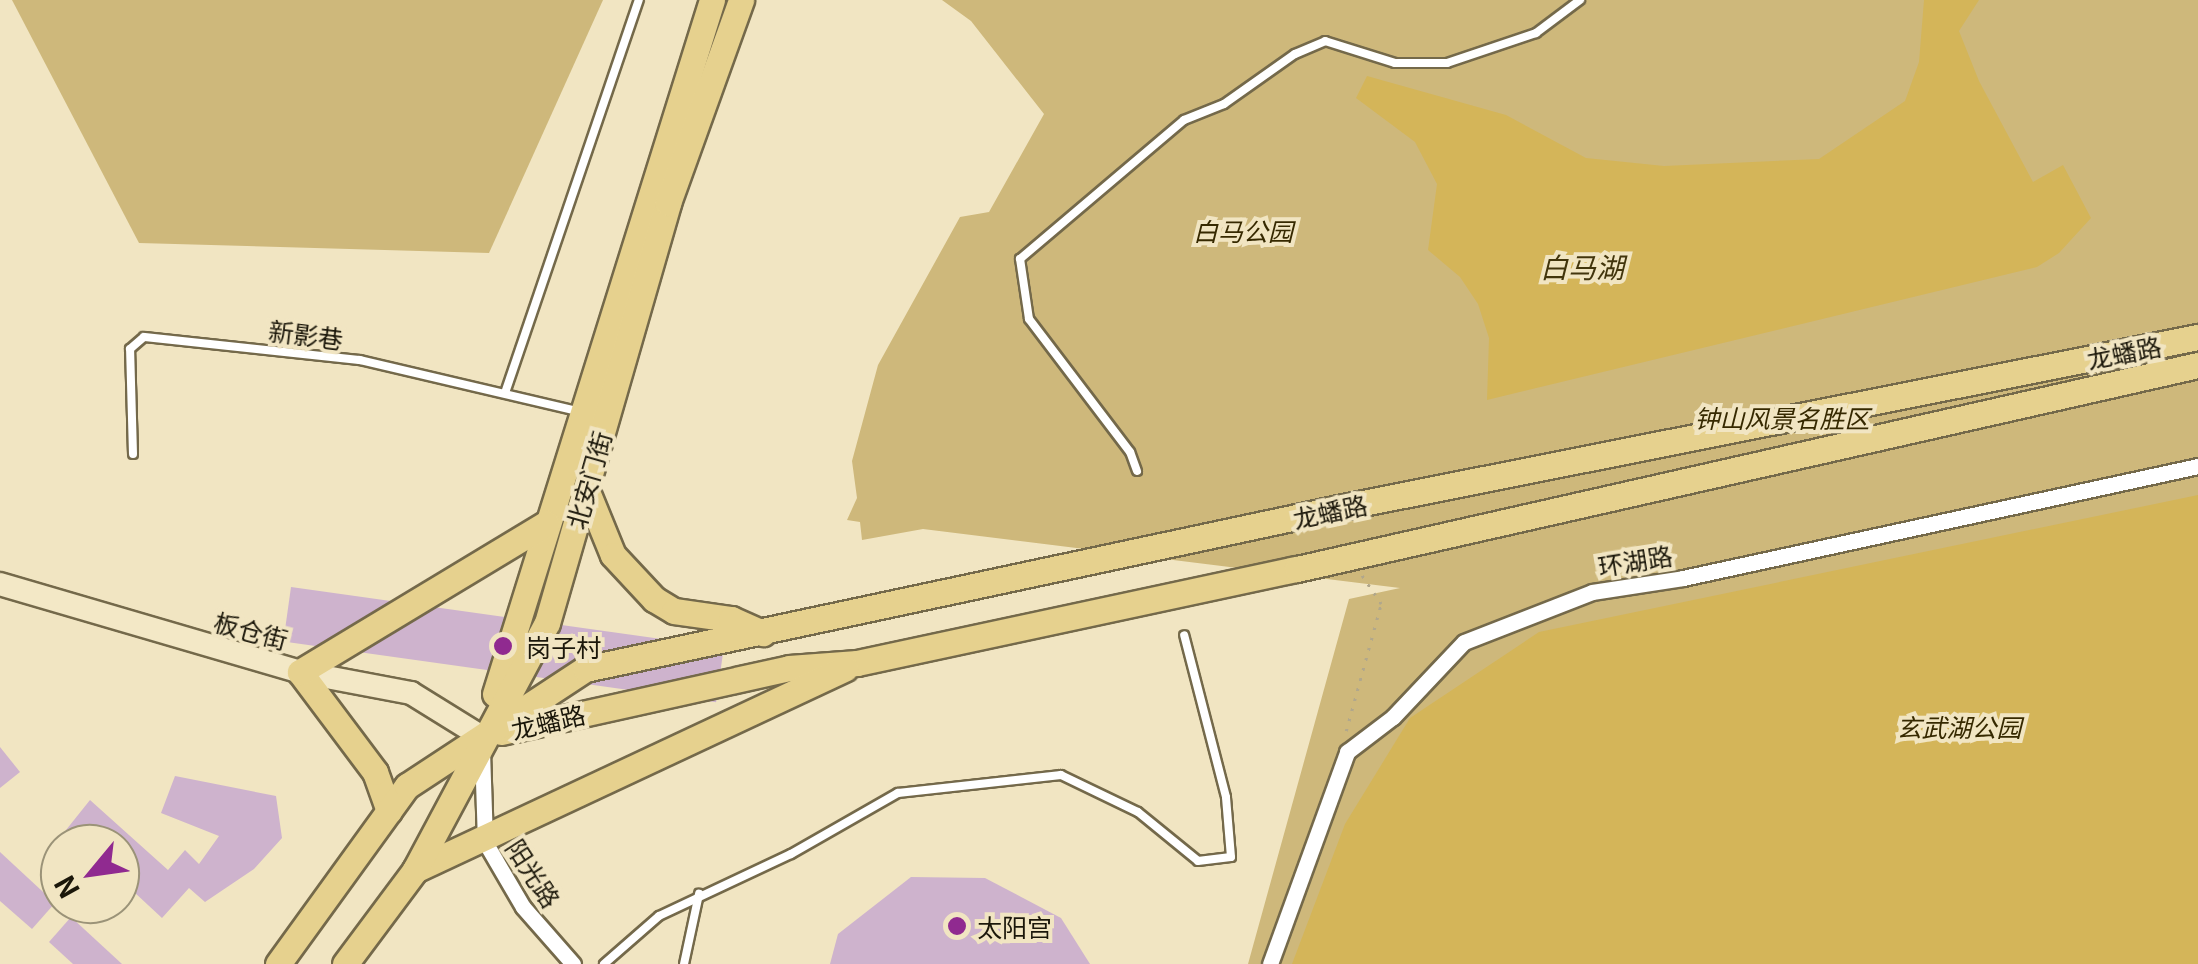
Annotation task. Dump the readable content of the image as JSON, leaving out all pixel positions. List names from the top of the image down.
{
  "streets": {
    "main road": ["龙蟠路", "北安门街", "板仓街"],
    "street": ["环湖路", "阳光路"],
    "lane": ["新影巷"]
  },
  "crossings": [
    ["新影巷", "北安门街"],
    ["龙蟠路", "北安门街"],
    ["龙蟠路", "板仓街"],
    ["龙蟠路", "阳光路"],
    ["北安门街", "板仓街"],
    ["北安门街", "阳光路"],
    ["板仓街", "阳光路"]
  ],
  "water": ["白马湖"],
  "parks": ["白马公园", "钟山风景名胜区", "玄武湖公园"],
  "places": ["岗子村", "太阳宫"],
  "north": "bottom left"
}
